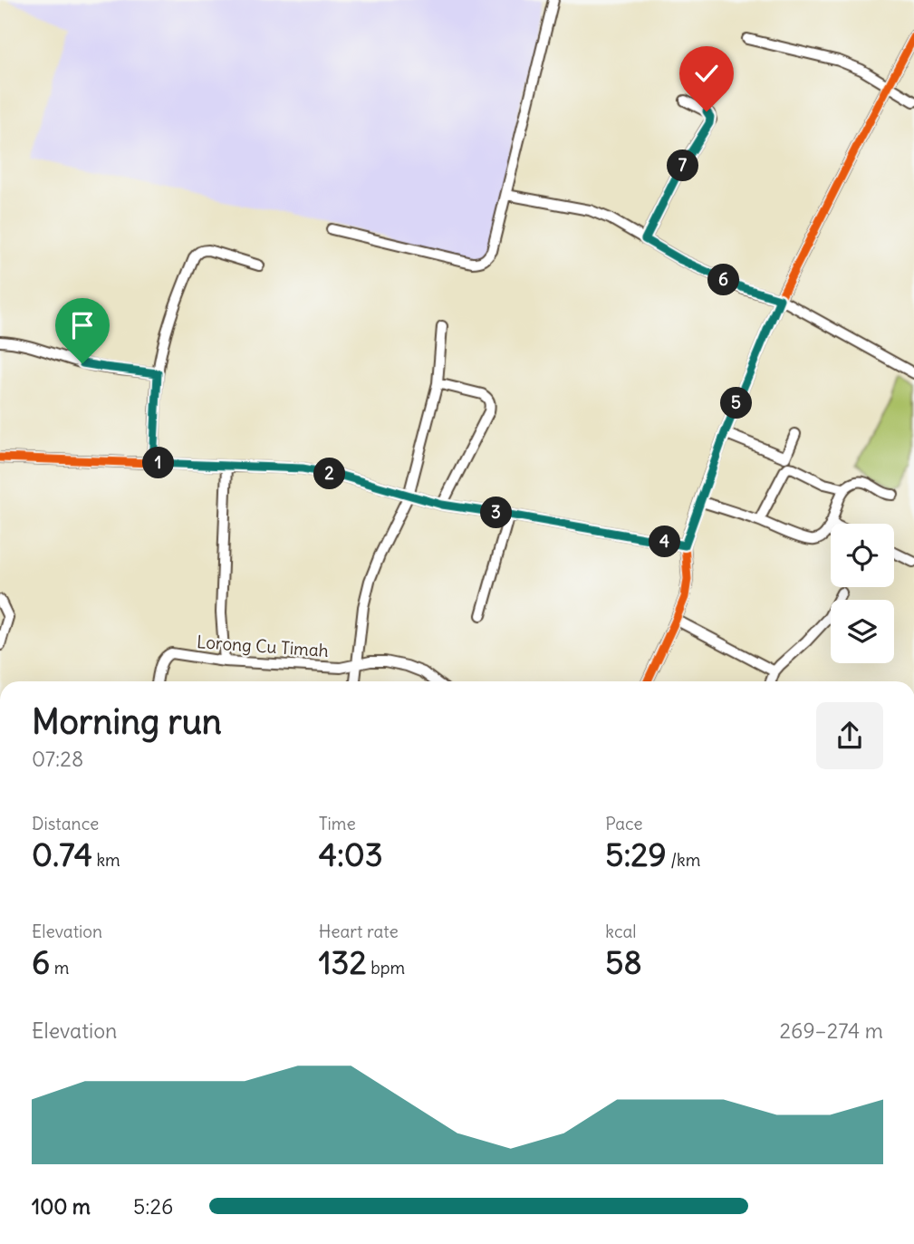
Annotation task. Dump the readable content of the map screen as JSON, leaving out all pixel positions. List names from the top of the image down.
{
  "streets": {
    "street": ["Lorong Cu Timah"]
  },
  "page": {
    "pins": [
      "7",
      "6",
      "5",
      "1",
      "2",
      "3",
      "4"
    ],
    "heading": ["Morning run", "07:28"],
    "stats": [
      ["Distance", "0.74 km"],
      ["Time", "4:03"],
      ["Pace", "5:29 /km"],
      ["Elevation", "6 m"],
      ["Heart rate", "132 bpm"],
      ["kcal", "58"]
    ],
    "chart": ["Elevation", "269–274 m"],
    "list": [
      {
        "name": "100 m",
        "note": "5:26"
      }
    ]
  }
}
